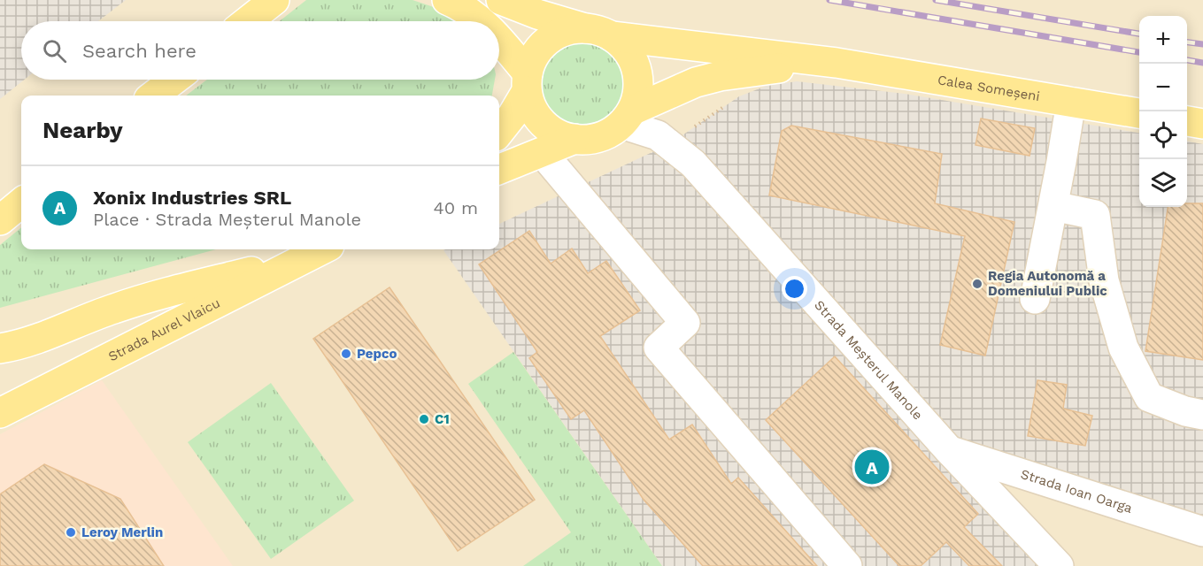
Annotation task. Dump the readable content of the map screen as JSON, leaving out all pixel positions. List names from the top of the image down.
{
  "streets": {
    "main road": ["Calea Someșeni", "Strada Aurel Vlaicu"],
    "street": ["Strada Meșterul Manole", "Strada Ioan Oarga"]
  },
  "crossings": [
    ["Calea Someșeni", "Strada Meșterul Manole"],
    ["Strada Meșterul Manole", "Strada Ioan Oarga"]
  ],
  "places": [
    "Regia Autonomă a Domeniului Public",
    "Pepco",
    "C1",
    "Leroy Merlin"
  ],
  "page": {
    "map_buttons": ["+", "−"],
    "search": "Search here",
    "heading": "Nearby",
    "list": [
      {
        "mark": "A",
        "name": "Xonix Industries SRL",
        "note": "Place · Strada Meșterul Manole",
        "value": "40 m"
      }
    ],
    "pins": "A"
  }
}
